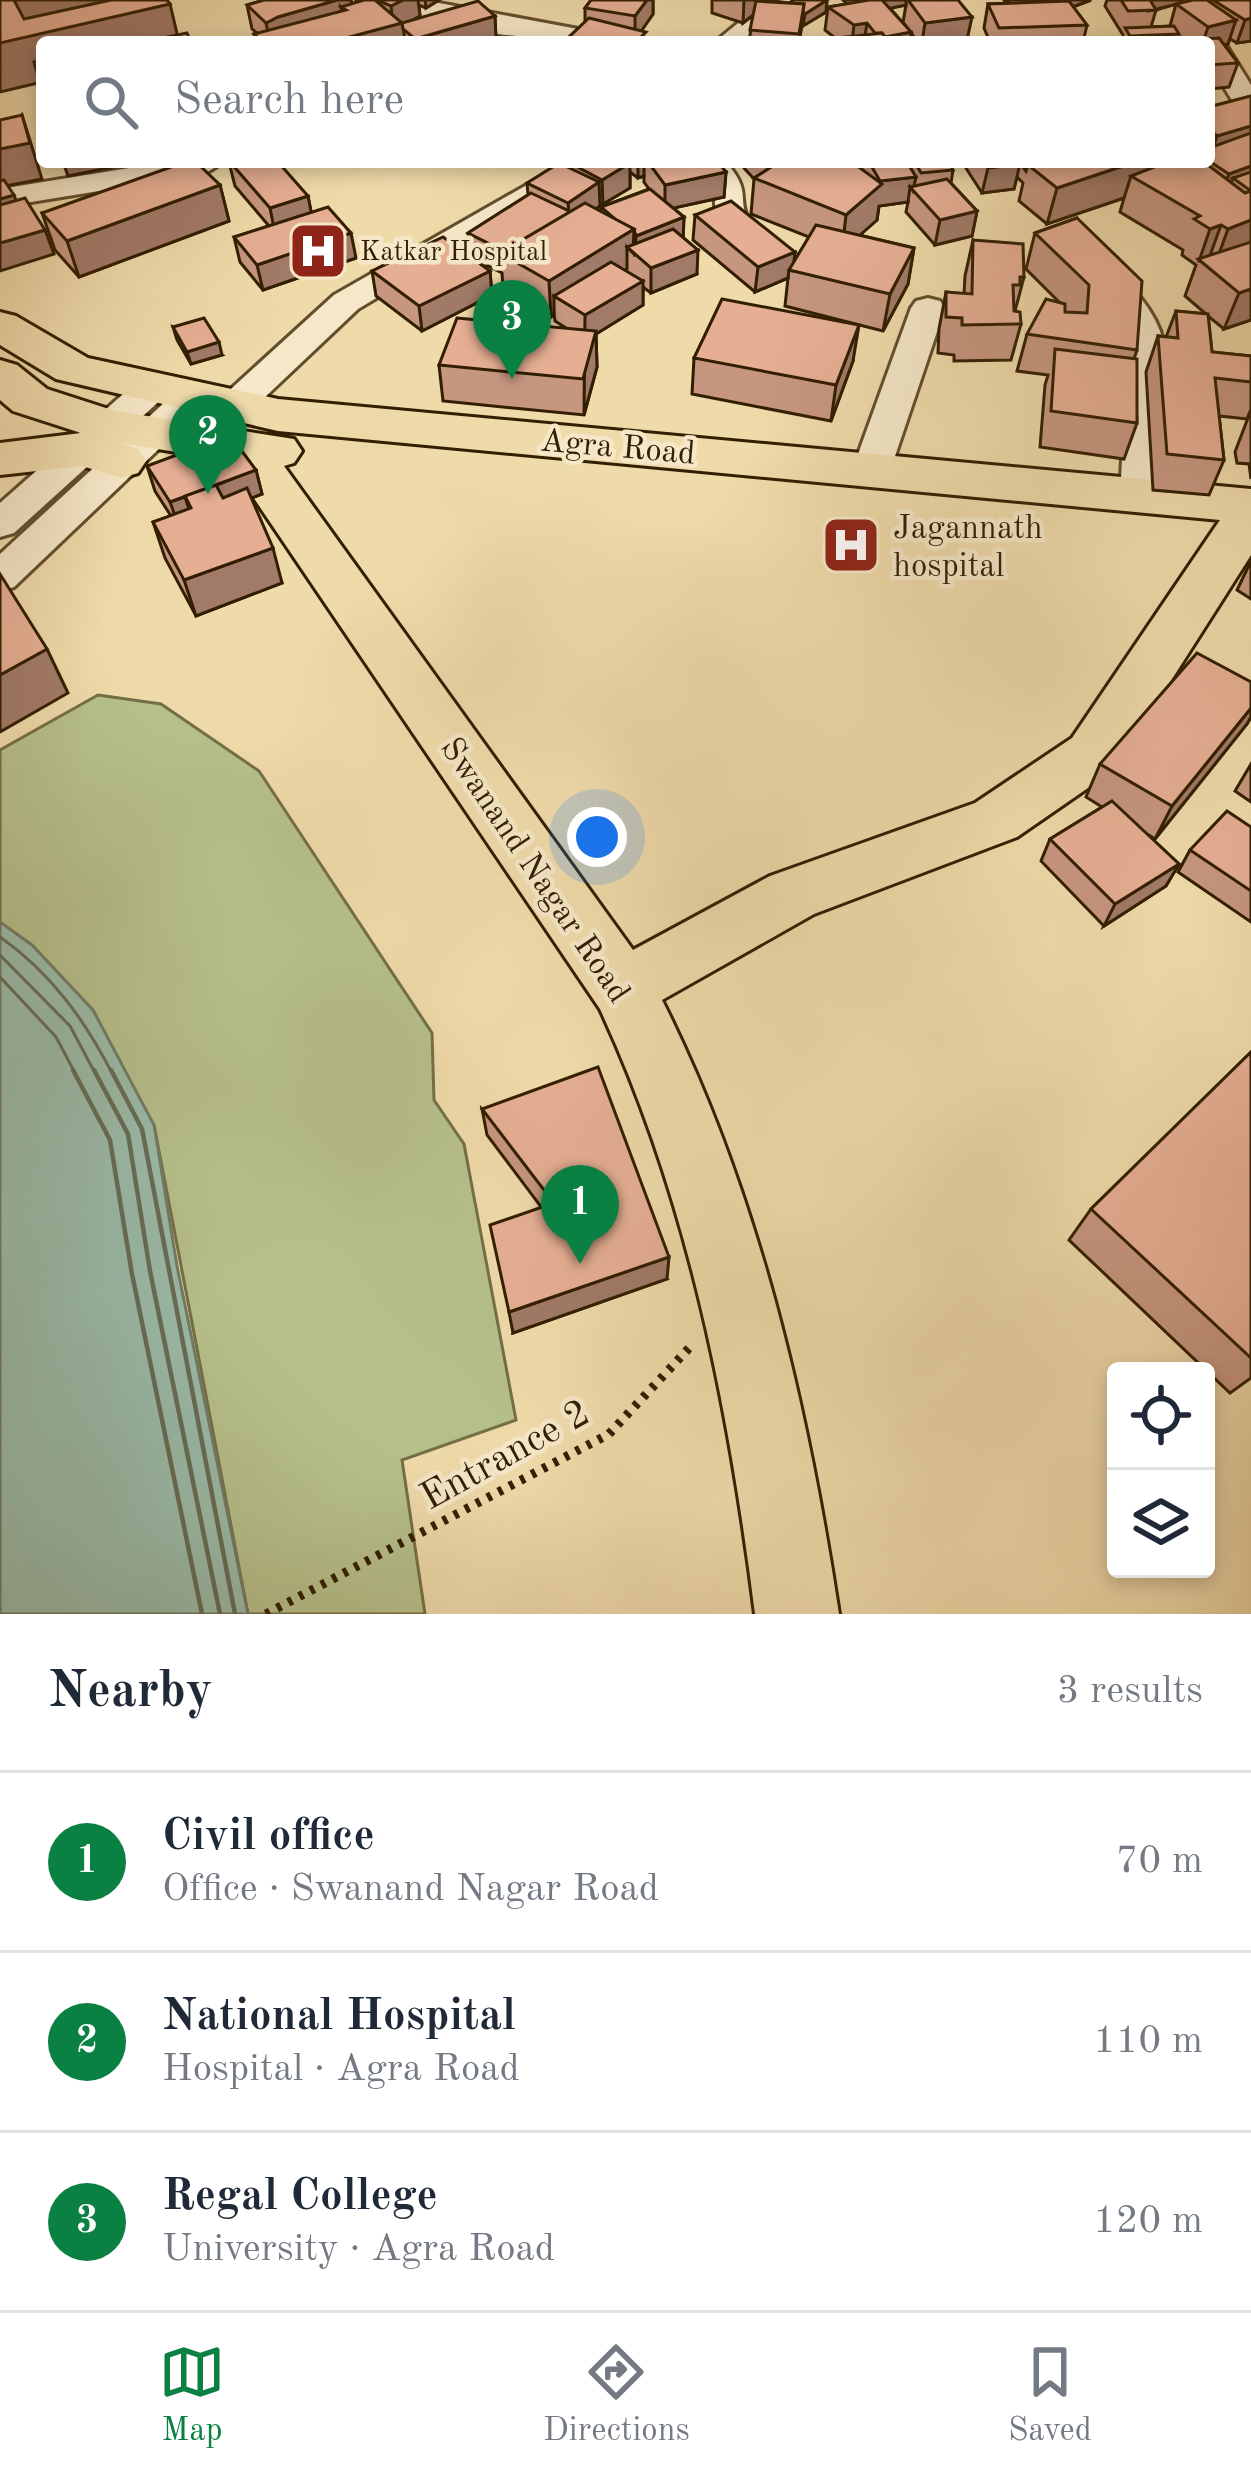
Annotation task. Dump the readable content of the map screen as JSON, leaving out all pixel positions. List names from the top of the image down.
{
  "streets": {
    "main road": ["Agra Road", "Swanand Nagar Road"],
    "path": ["Entrance 2"]
  },
  "crossings": [
    ["Agra Road", "Swanand Nagar Road"],
    ["Swanand Nagar Road", "Entrance 2"]
  ],
  "places": {
    "hospital": ["Katkar Hospital", "Jagannath hospital"]
  },
  "page": {
    "search": "Search here",
    "pins": ["3", "2", "1"],
    "heading": ["Nearby", "3 results"],
    "list": [
      {
        "mark": "1",
        "name": "Civil office",
        "note": "Office · Swanand Nagar Road",
        "value": "70 m"
      },
      {
        "mark": "2",
        "name": "National Hospital",
        "note": "Hospital · Agra Road",
        "value": "110 m"
      },
      {
        "mark": "3",
        "name": "Regal College",
        "note": "University · Agra Road",
        "value": "120 m"
      }
    ],
    "nav": ["Map", "Directions", "Saved"]
  }
}
